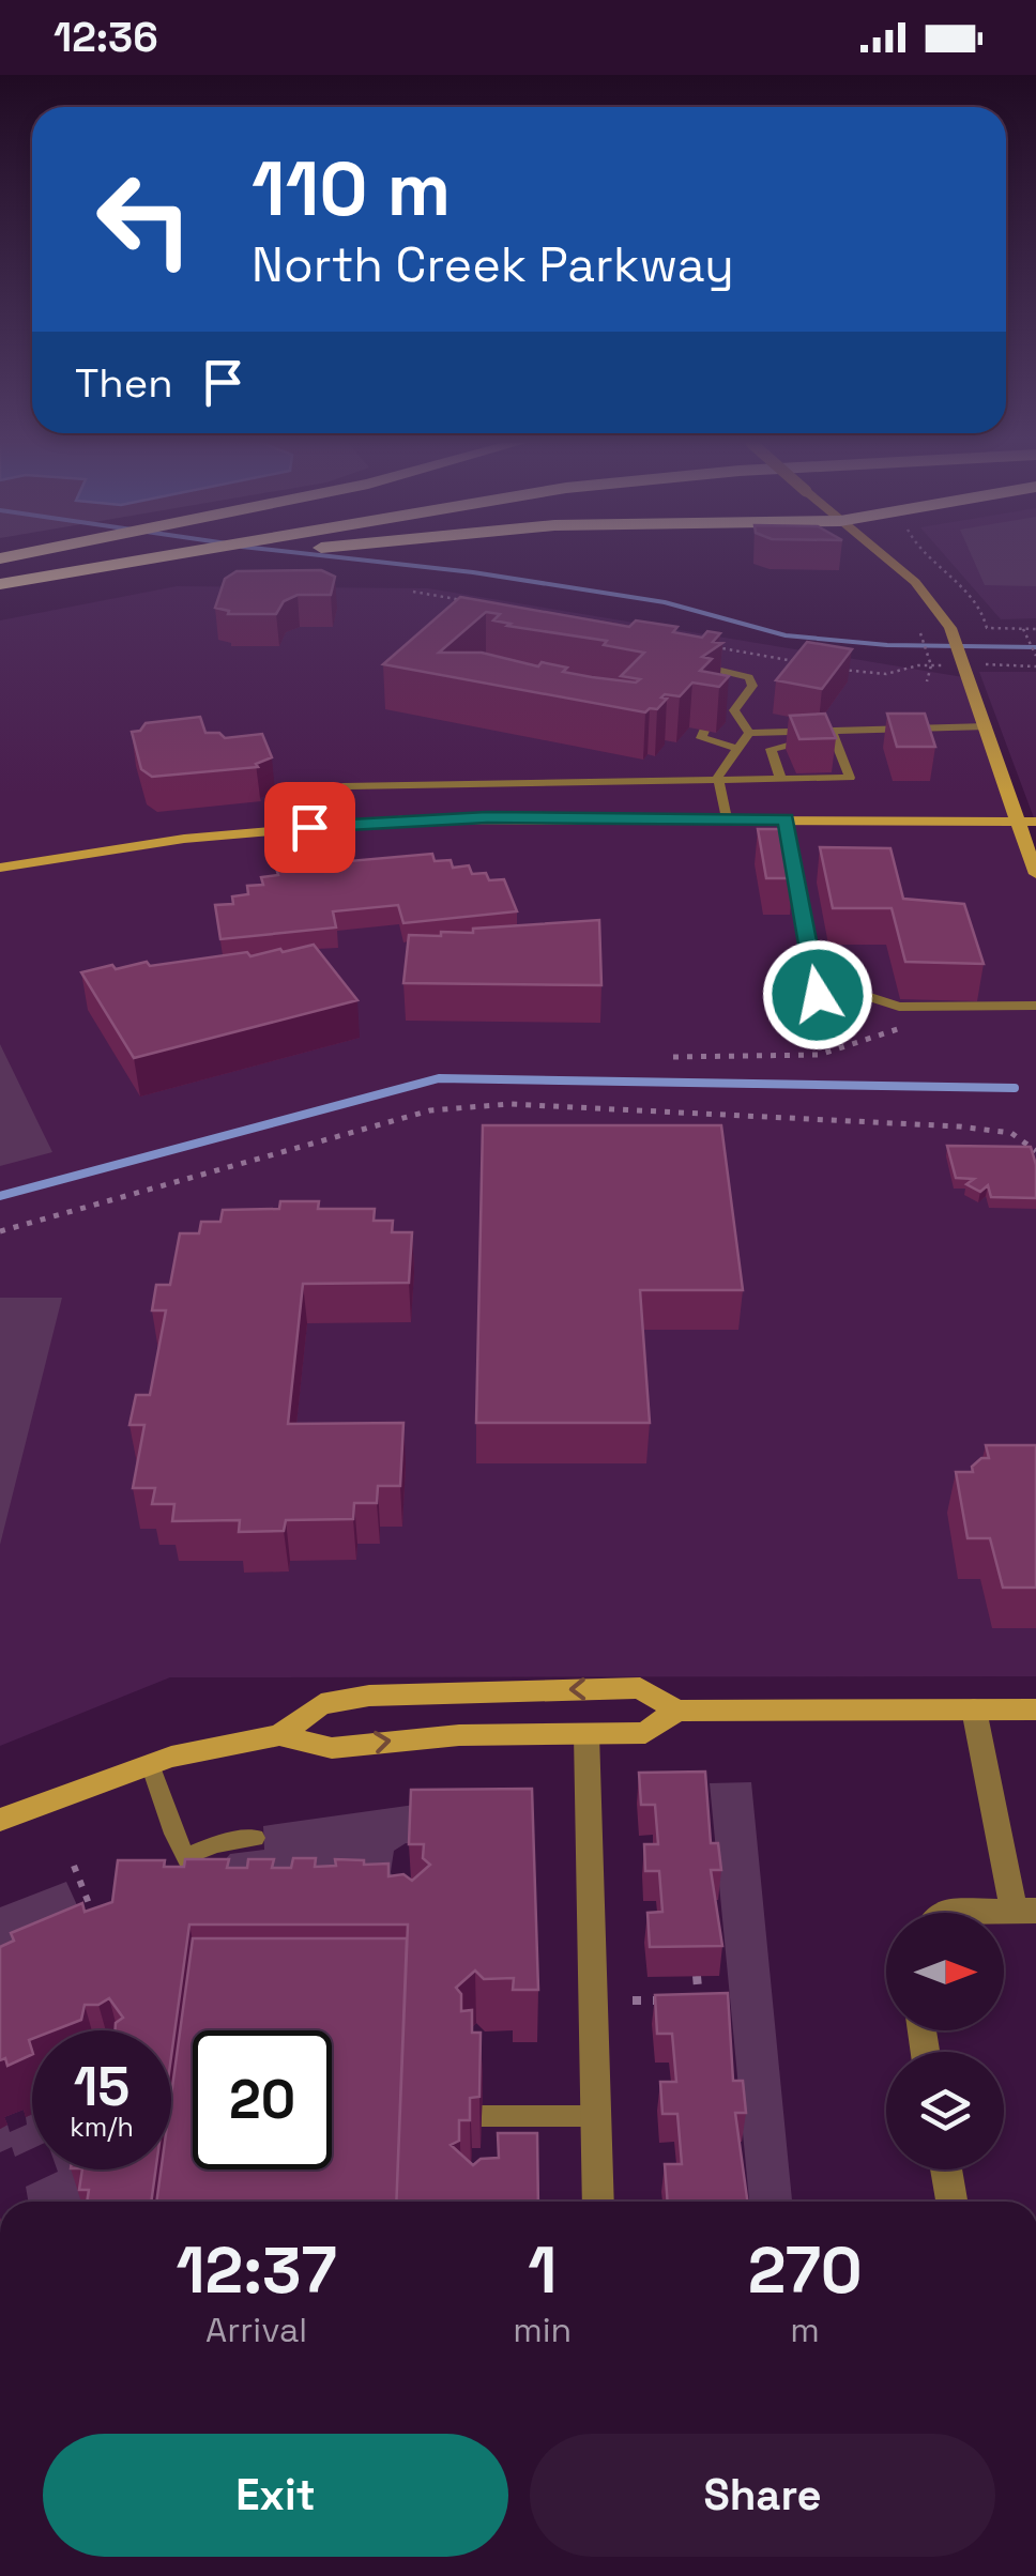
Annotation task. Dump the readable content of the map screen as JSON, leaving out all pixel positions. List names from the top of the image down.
{
  "north": "right",
  "page": {
    "status": "12:36",
    "turn": ["110 m", "North Creek Parkway"],
    "then": "Then",
    "speed": "15 km/h",
    "limit": "20",
    "eta": [
      "12:37",
      "Arrival",
      "1",
      "min",
      "270",
      "m"
    ],
    "buttons": ["Exit", "Share"]
  }
}
